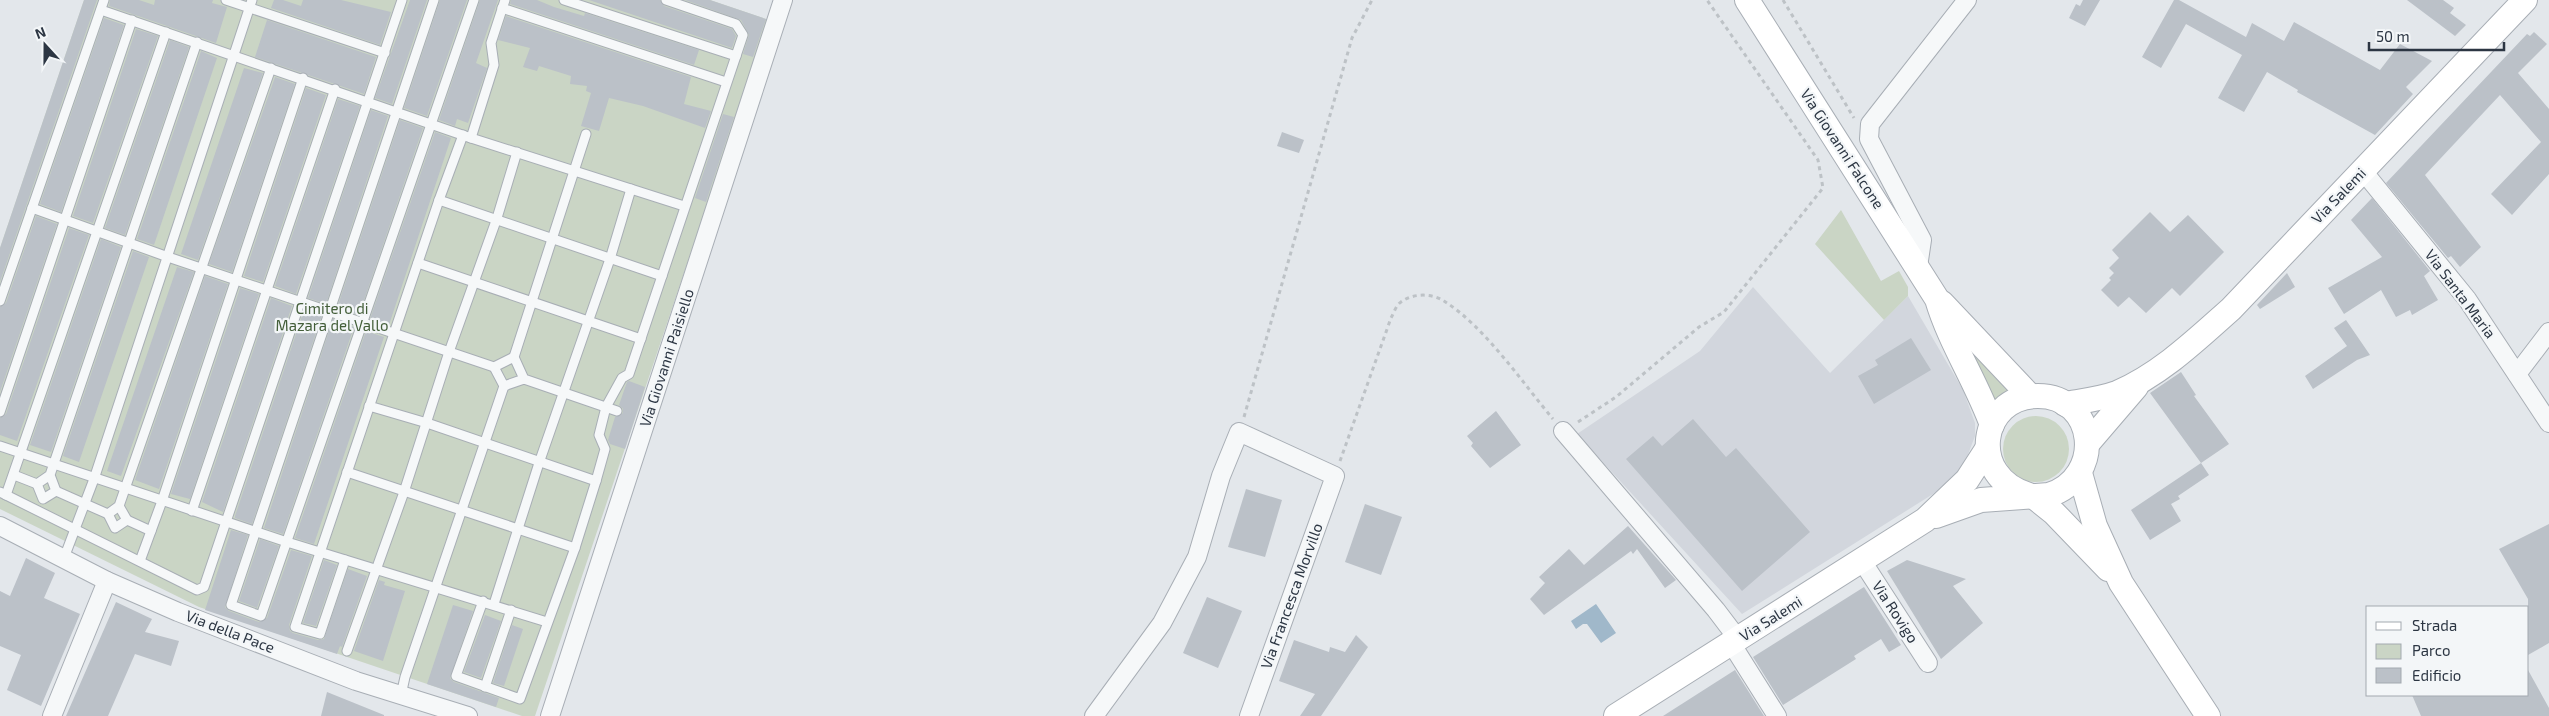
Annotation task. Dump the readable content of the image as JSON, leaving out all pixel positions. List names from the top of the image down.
{
  "streets": {
    "main road": ["Via Giovanni Falcone", "Via Salemi"],
    "street": [
      "Via Santa Maria",
      "Via Giovanni Paisiello",
      "Via Francesca Morvillo",
      "Via Rovigo",
      "Via della Pace"
    ]
  },
  "crossings": [
    ["Via Salemi", "Via Santa Maria"],
    ["Via Salemi", "Via Rovigo"]
  ],
  "parks": ["Cimitero di Mazara del Vallo"],
  "legend": ["Strada", "Parco", "Edificio"],
  "scale_bar": "50 m",
  "north": "top"
}
